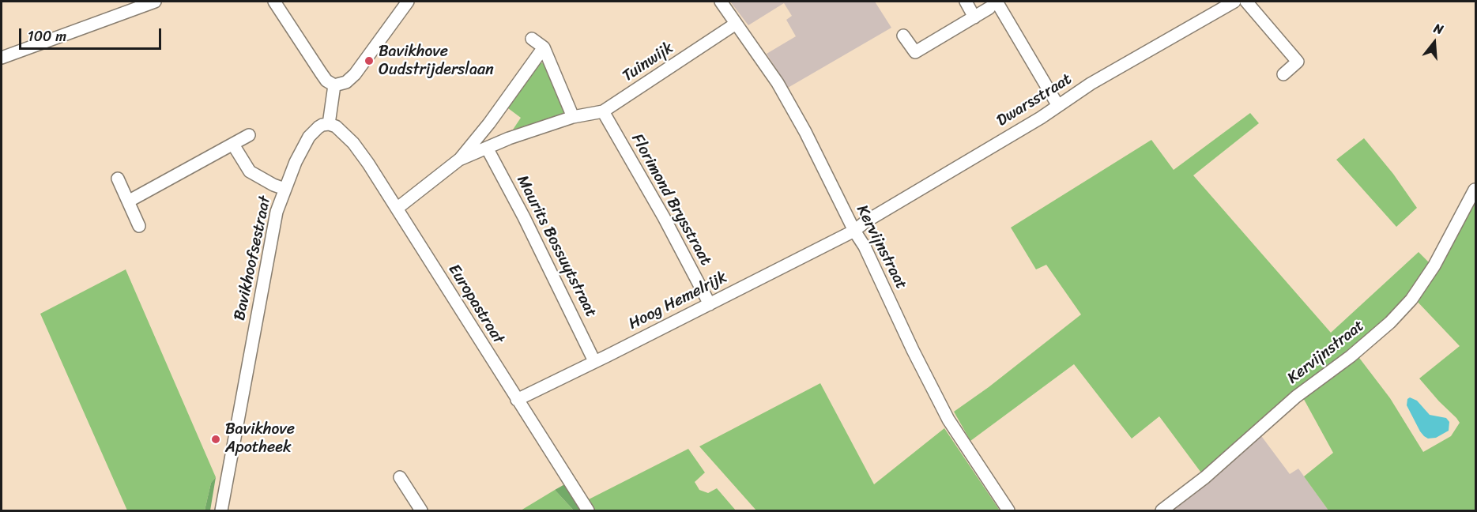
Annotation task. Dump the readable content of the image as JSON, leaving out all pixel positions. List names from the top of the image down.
{
  "streets": {
    "street": [
      "Tuinwijk",
      "Dwarsstraat",
      "Florimond Brysstraat",
      "Maurits Bossuytstraat",
      "Kervijnstraat",
      "Bavikhoofsestraat",
      "Hoog Hemelrijk",
      "Europastraat"
    ]
  },
  "crossings": [
    ["Tuinwijk", "Florimond Brysstraat"],
    ["Tuinwijk", "Maurits Bossuytstraat"],
    ["Tuinwijk", "Kervijnstraat"],
    ["Tuinwijk", "Europastraat"],
    ["Dwarsstraat", "Kervijnstraat"],
    ["Dwarsstraat", "Hoog Hemelrijk"],
    ["Florimond Brysstraat", "Hoog Hemelrijk"],
    ["Maurits Bossuytstraat", "Hoog Hemelrijk"],
    ["Kervijnstraat", "Hoog Hemelrijk"],
    ["Bavikhoofsestraat", "Europastraat"],
    ["Hoog Hemelrijk", "Europastraat"]
  ],
  "places": ["Bavikhove Oudstrijderslaan", "Bavikhove Apotheek"],
  "scale_bar": "100 m",
  "north": "top"
}
